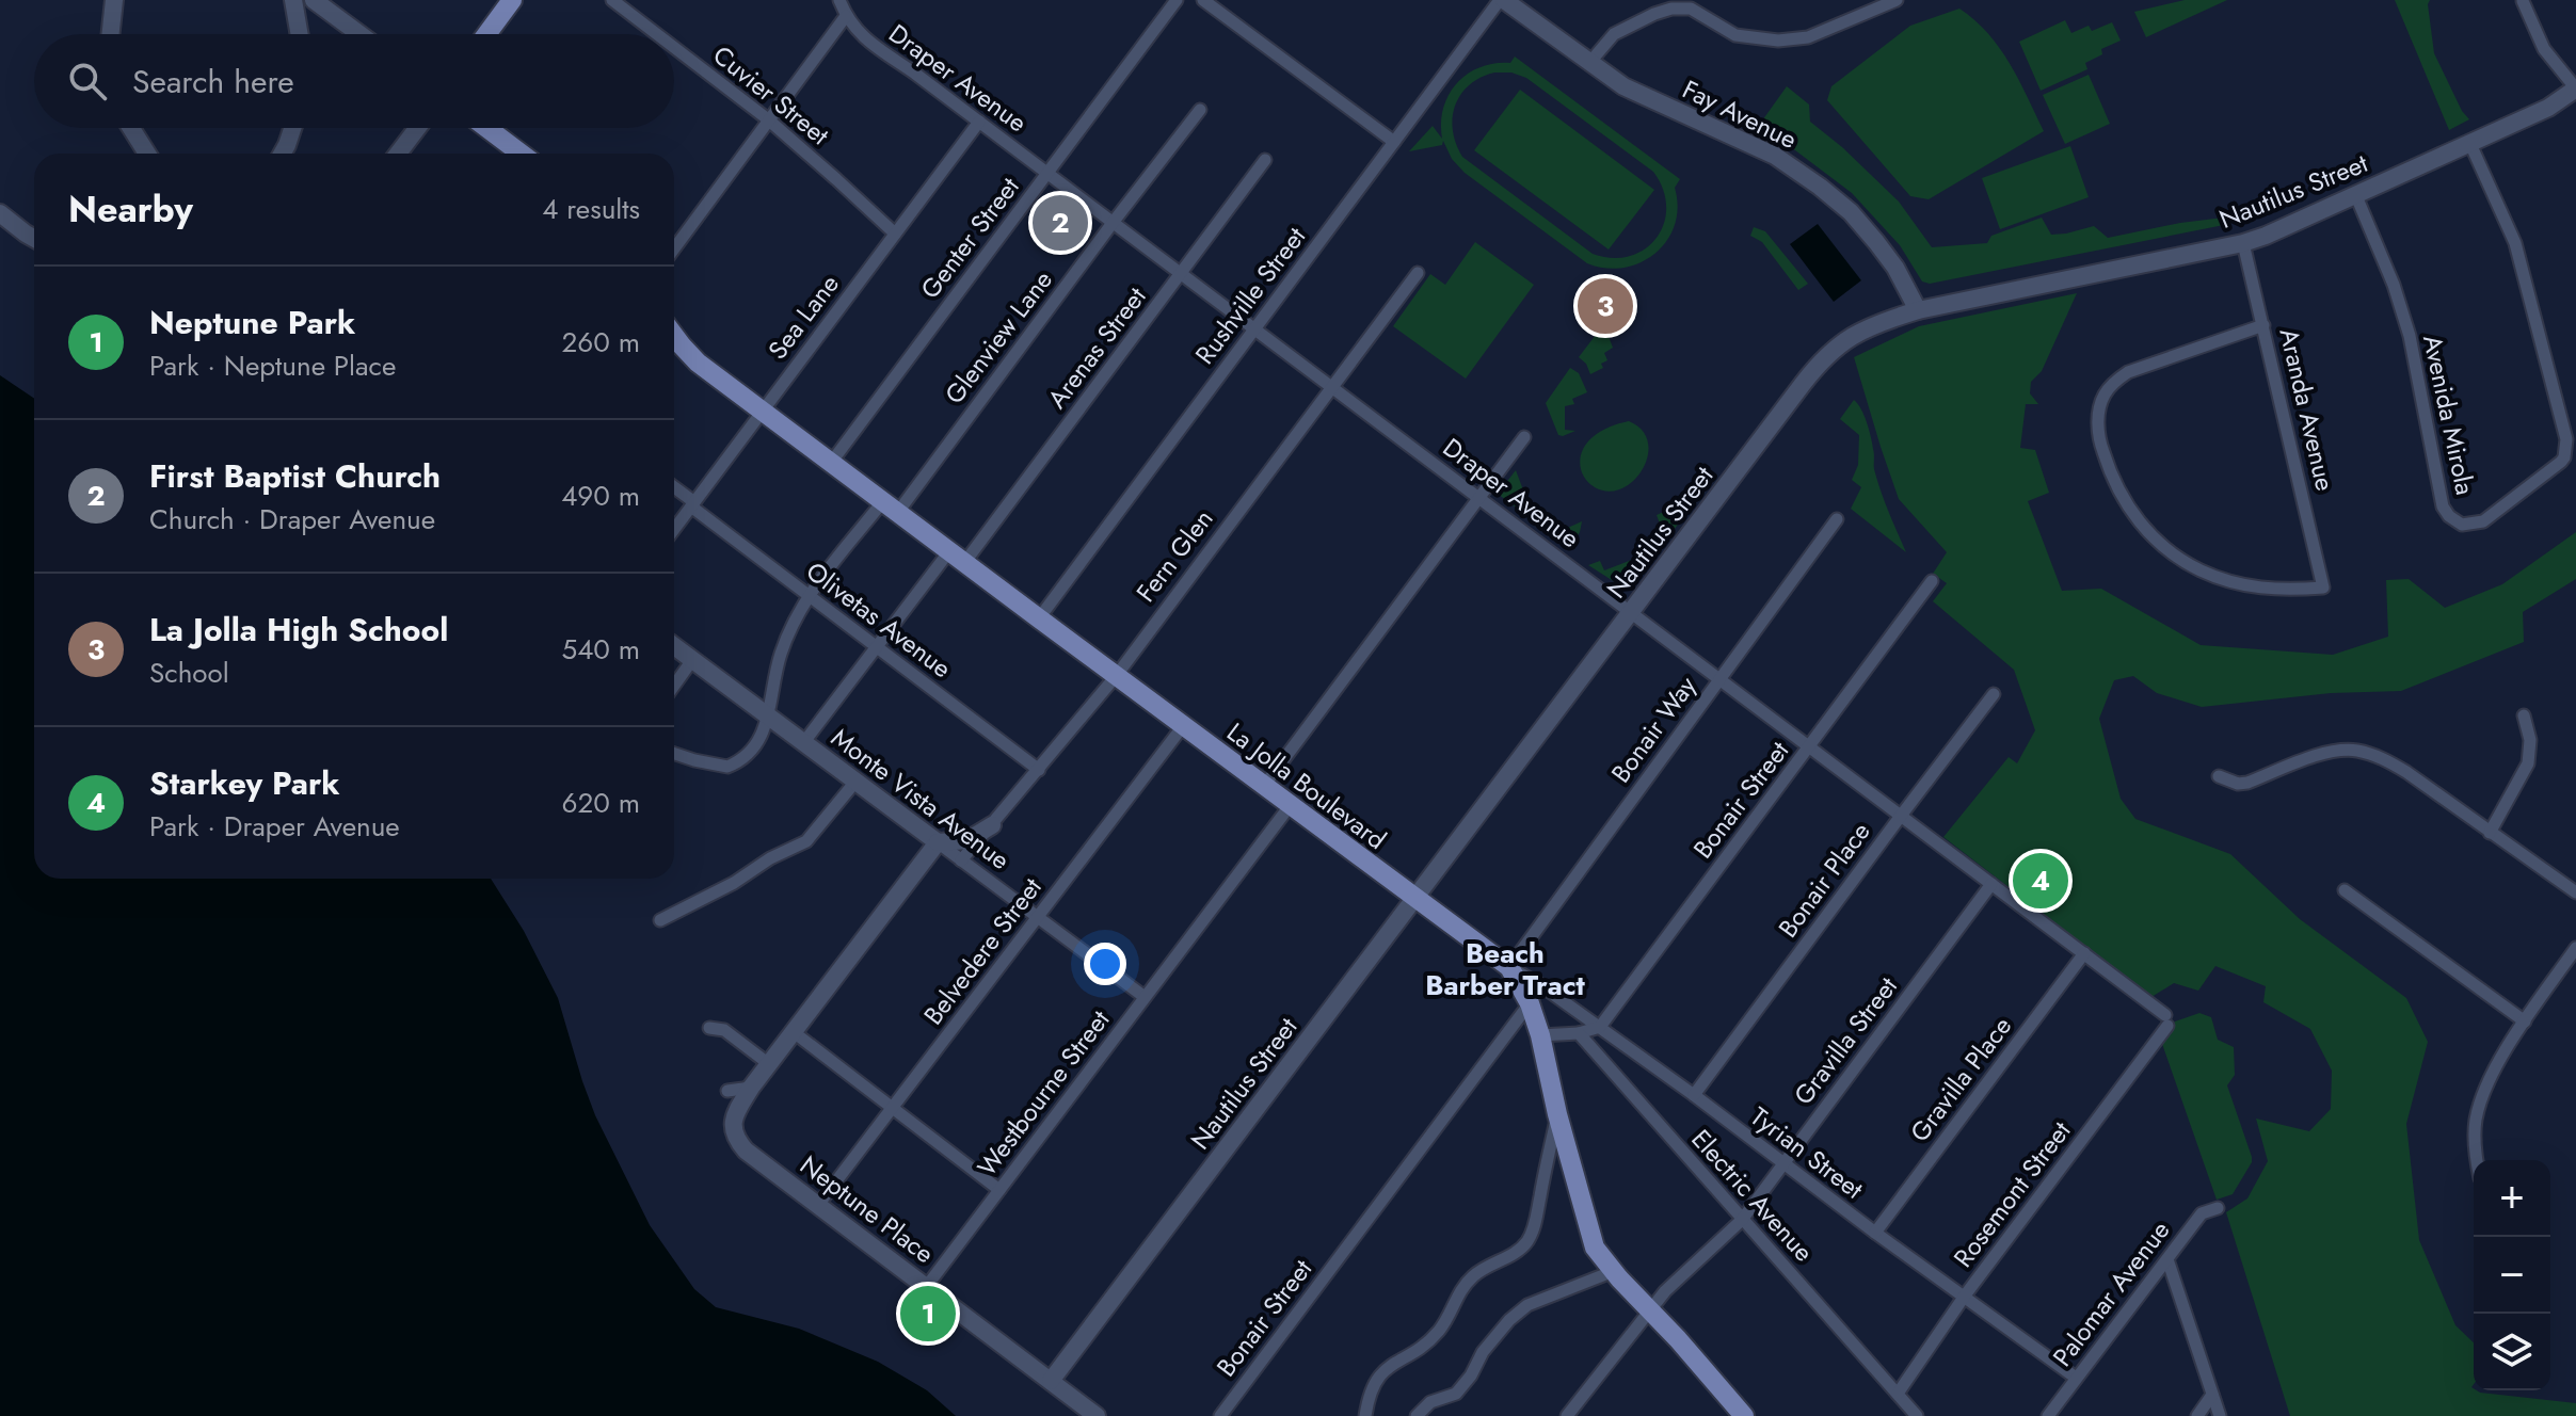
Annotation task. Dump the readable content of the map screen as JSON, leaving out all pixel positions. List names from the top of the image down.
{
  "streets": {
    "main road": ["La Jolla Boulevard"],
    "street": [
      "Draper Avenue",
      "Cuvier Street",
      "Fay Avenue",
      "Nautilus Street",
      "Genter Street",
      "Rushville Street",
      "Sea Lane",
      "Glenview Lane",
      "Arenas Street",
      "Aranda Avenue",
      "Avenida Mirola",
      "Fern Glen",
      "Olivetas Avenue",
      "Bonair Way",
      "Monte Vista Avenue",
      "Bonair Street",
      "Bonair Place",
      "Belvedere Street",
      "Gravilla Street",
      "Gravilla Place",
      "Westbourne Street",
      "Tyrian Street",
      "Rosemont Street",
      "Electric Avenue",
      "Neptune Place",
      "Palomar Avenue"
    ]
  },
  "crossings": [
    ["Draper Avenue", "Nautilus Street"],
    ["Draper Avenue", "Genter Street"],
    ["Draper Avenue", "Rushville Street"],
    ["Draper Avenue", "Sea Lane"],
    ["Draper Avenue", "Glenview Lane"],
    ["Draper Avenue", "Arenas Street"],
    ["Draper Avenue", "Fern Glen"],
    ["Draper Avenue", "Bonair Way"],
    ["Draper Avenue", "Bonair Street"],
    ["Draper Avenue", "Bonair Place"],
    ["Draper Avenue", "Gravilla Street"],
    ["Draper Avenue", "Gravilla Place"],
    ["Draper Avenue", "Rosemont Street"],
    ["Cuvier Street", "Sea Lane"],
    ["Fay Avenue", "Nautilus Street"],
    ["Fay Avenue", "Rushville Street"],
    ["Nautilus Street", "Aranda Avenue"],
    ["Nautilus Street", "Avenida Mirola"],
    ["Nautilus Street", "La Jolla Boulevard"],
    ["Nautilus Street", "Neptune Place"],
    ["Genter Street", "La Jolla Boulevard"],
    ["Rushville Street", "La Jolla Boulevard"],
    ["Sea Lane", "Olivetas Avenue"],
    ["Sea Lane", "La Jolla Boulevard"],
    ["Glenview Lane", "Olivetas Avenue"],
    ["Glenview Lane", "La Jolla Boulevard"],
    ["Glenview Lane", "Monte Vista Avenue"],
    ["Arenas Street", "Olivetas Avenue"],
    ["Arenas Street", "La Jolla Boulevard"],
    ["Arenas Street", "Monte Vista Avenue"],
    ["Fern Glen", "Olivetas Avenue"],
    ["Fern Glen", "La Jolla Boulevard"],
    ["Fern Glen", "Monte Vista Avenue"],
    ["Bonair Way", "La Jolla Boulevard"],
    ["Bonair Way", "Tyrian Street"],
    ["La Jolla Boulevard", "Bonair Street"],
    ["La Jolla Boulevard", "Belvedere Street"],
    ["La Jolla Boulevard", "Gravilla Street"],
    ["La Jolla Boulevard", "Westbourne Street"],
    ["La Jolla Boulevard", "Tyrian Street"],
    ["Monte Vista Avenue", "Belvedere Street"],
    ["Monte Vista Avenue", "Westbourne Street"],
    ["Bonair Street", "Tyrian Street"],
    ["Bonair Place", "Tyrian Street"],
    ["Belvedere Street", "Neptune Place"],
    ["Gravilla Street", "Tyrian Street"],
    ["Gravilla Street", "Electric Avenue"],
    ["Gravilla Place", "Tyrian Street"],
    ["Westbourne Street", "Neptune Place"],
    ["Tyrian Street", "Rosemont Street"],
    ["Tyrian Street", "Palomar Avenue"],
    ["Rosemont Street", "Electric Avenue"]
  ],
  "districts": ["Beach Barber Tract"],
  "page": {
    "search": "Search here",
    "heading": ["Nearby", "4 results"],
    "pins": [
      "2",
      "3",
      "4",
      "1"
    ],
    "list": [
      {
        "mark": "1",
        "name": "Neptune Park",
        "note": "Park · Neptune Place",
        "value": "260 m"
      },
      {
        "mark": "2",
        "name": "First Baptist Church",
        "note": "Church · Draper Avenue",
        "value": "490 m"
      },
      {
        "mark": "3",
        "name": "La Jolla High School",
        "note": "School",
        "value": "540 m"
      },
      {
        "mark": "4",
        "name": "Starkey Park",
        "note": "Park · Draper Avenue",
        "value": "620 m"
      }
    ],
    "map_buttons": ["+", "−"]
  }
}
